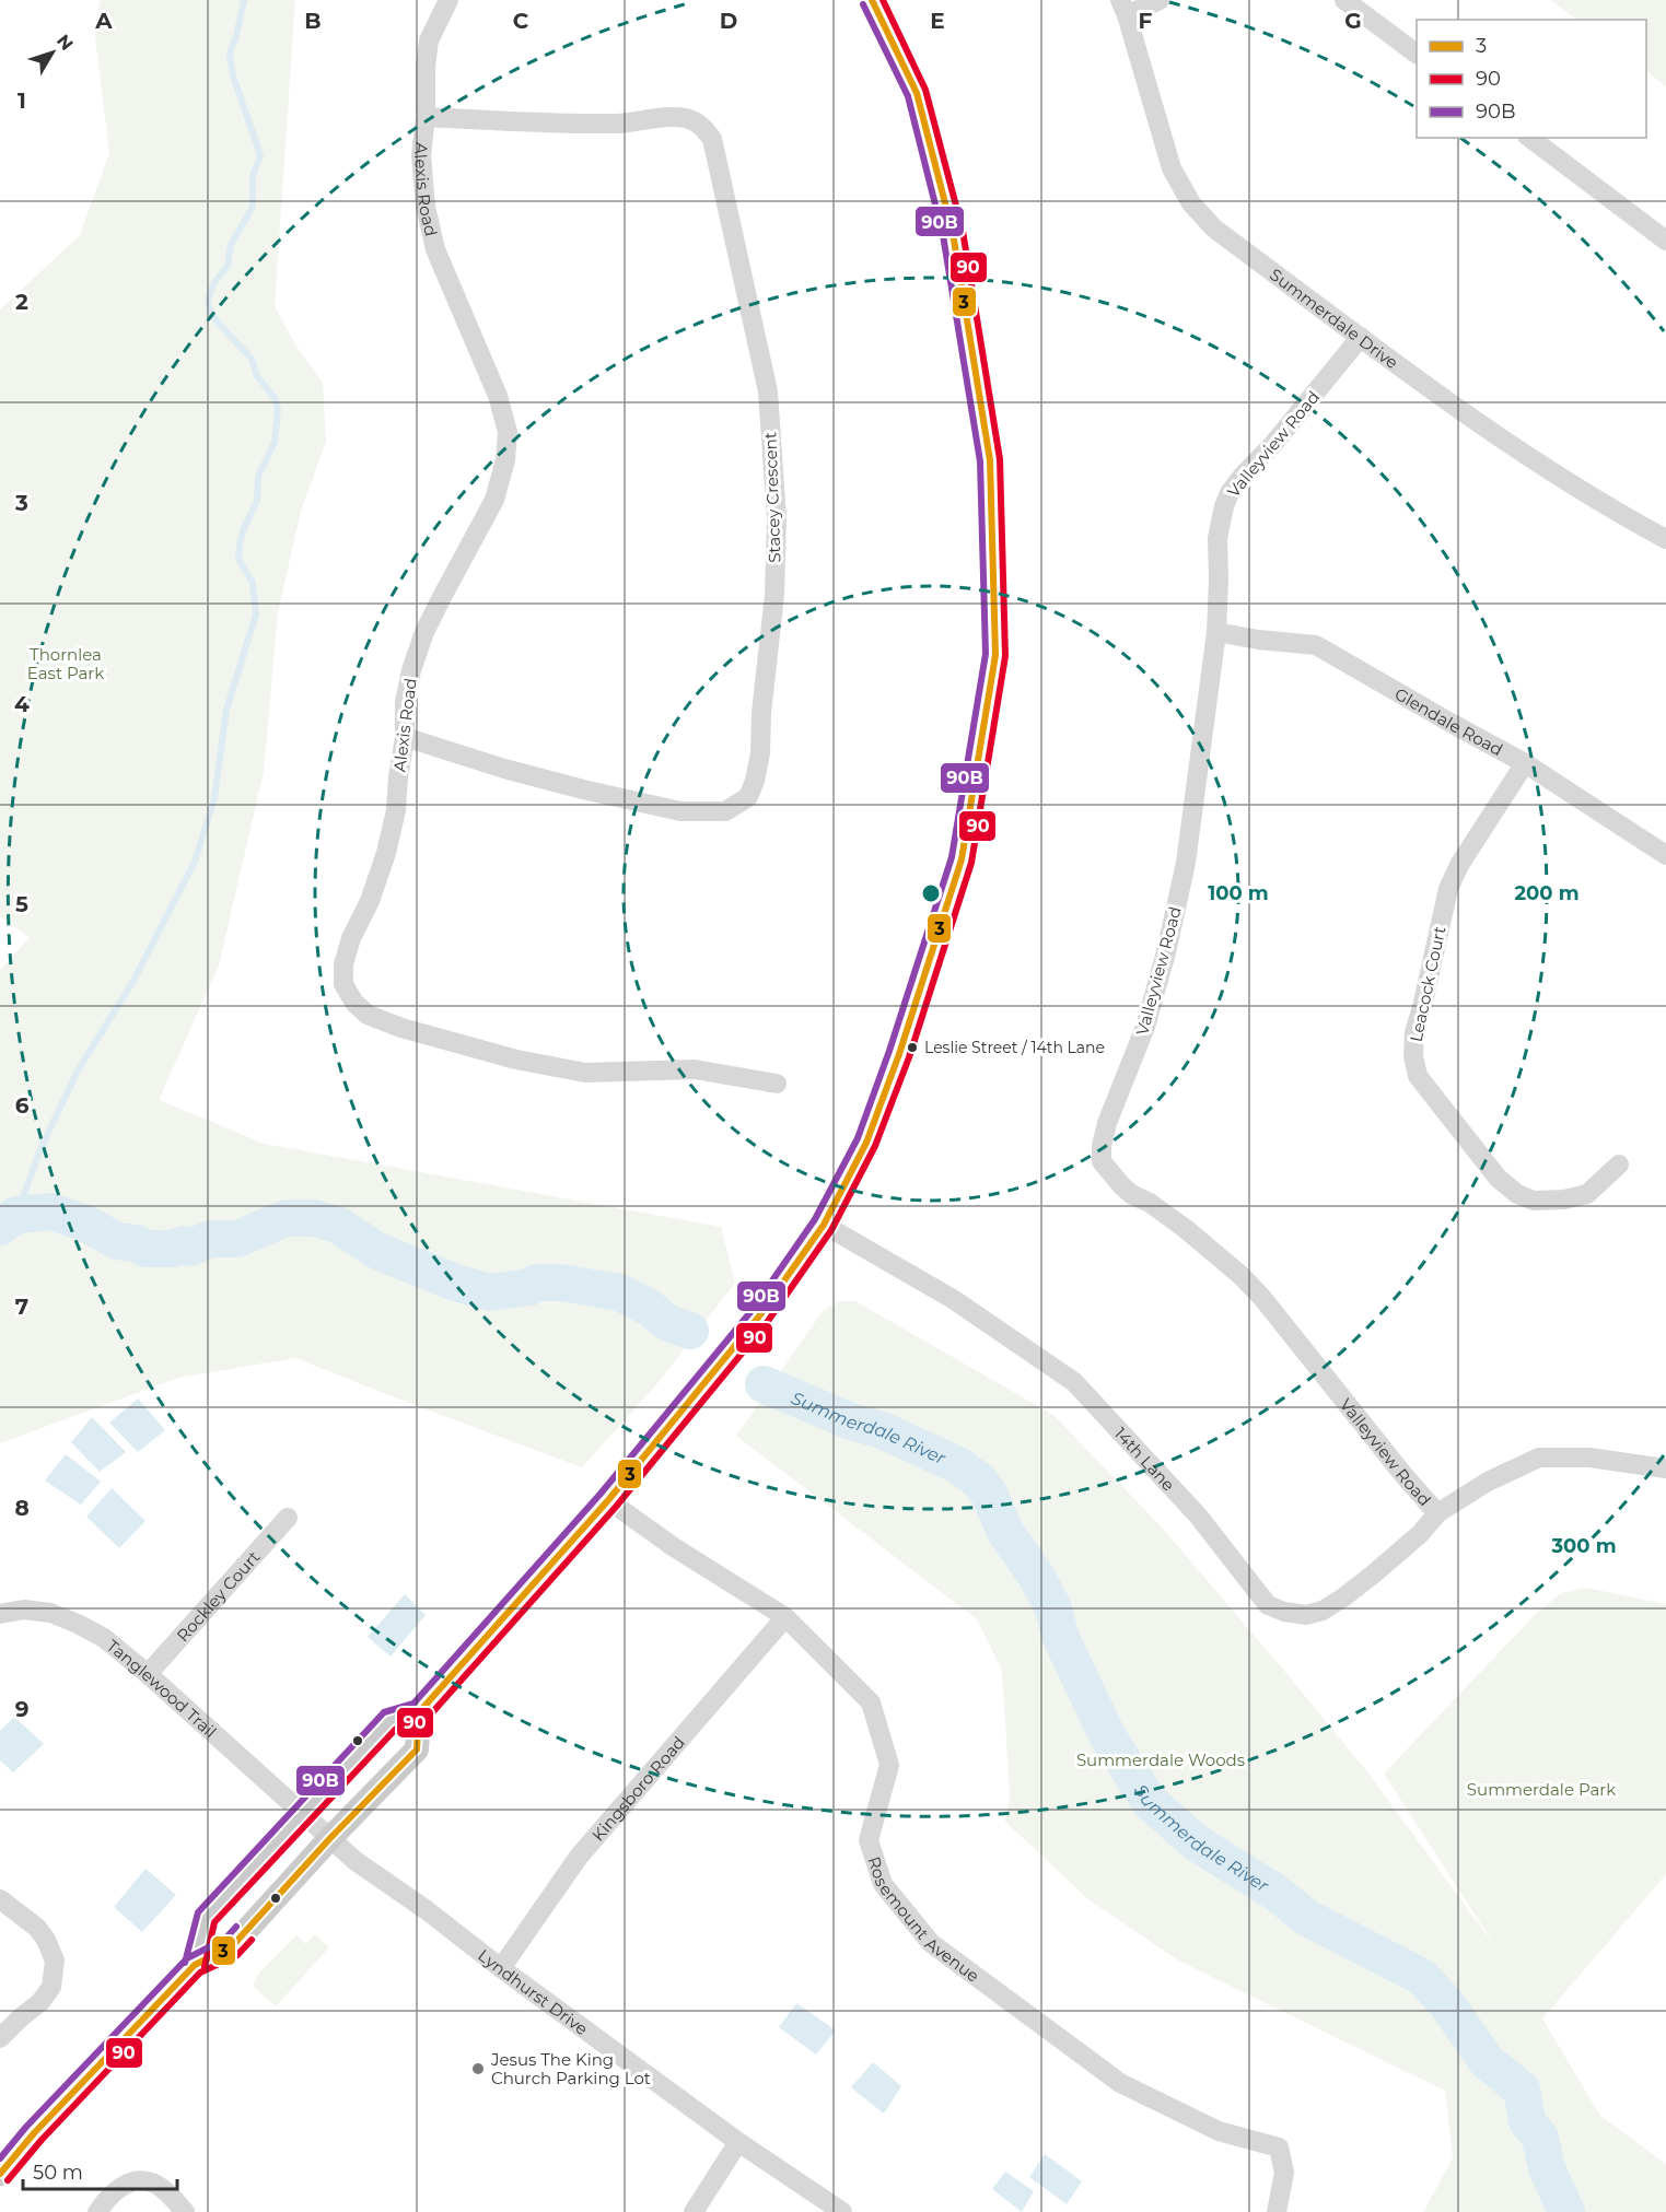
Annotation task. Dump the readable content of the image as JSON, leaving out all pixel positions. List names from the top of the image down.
{
  "streets": {
    "street": [
      "Alexis Road",
      "Summerdale Drive",
      "Valleyview Road",
      "Stacey Crescent",
      "Glendale Road",
      "Leacock Court",
      "14th Lane",
      "Rockley Court",
      "Tanglewood Trail",
      "Kingsboro Road",
      "Rosemount Avenue",
      "Lyndhurst Drive"
    ]
  },
  "crossings": [
    ["Alexis Road", "Stacey Crescent"],
    ["Summerdale Drive", "Valleyview Road"],
    ["Valleyview Road", "Glendale Road"],
    ["Valleyview Road", "14th Lane"],
    ["Glendale Road", "Leacock Court"],
    ["Rockley Court", "Tanglewood Trail"],
    ["Tanglewood Trail", "Lyndhurst Drive"],
    ["Kingsboro Road", "Rosemount Avenue"],
    ["Kingsboro Road", "Lyndhurst Drive"]
  ],
  "water": ["Summerdale River"],
  "parks": ["Thornlea East Park", "Summerdale Woods", "Summerdale Park"],
  "places": ["Leslie Street / 14th Lane", "Jesus The King Church Parking Lot"],
  "lines": ["transit line 3", "transit line 90", "transit line 90B"],
  "legend": ["3", "90", "90B"],
  "scale_bar": "50 m",
  "north": "top right",
  "grid": {
    "columns": [
      "A",
      "B",
      "C",
      "D",
      "E",
      "F",
      "G"
    ],
    "rows": [
      "1",
      "2",
      "3",
      "4",
      "5",
      "6",
      "7",
      "8",
      "9"
    ]
  },
  "rings": ["100 m", "200 m", "300 m"]
}
